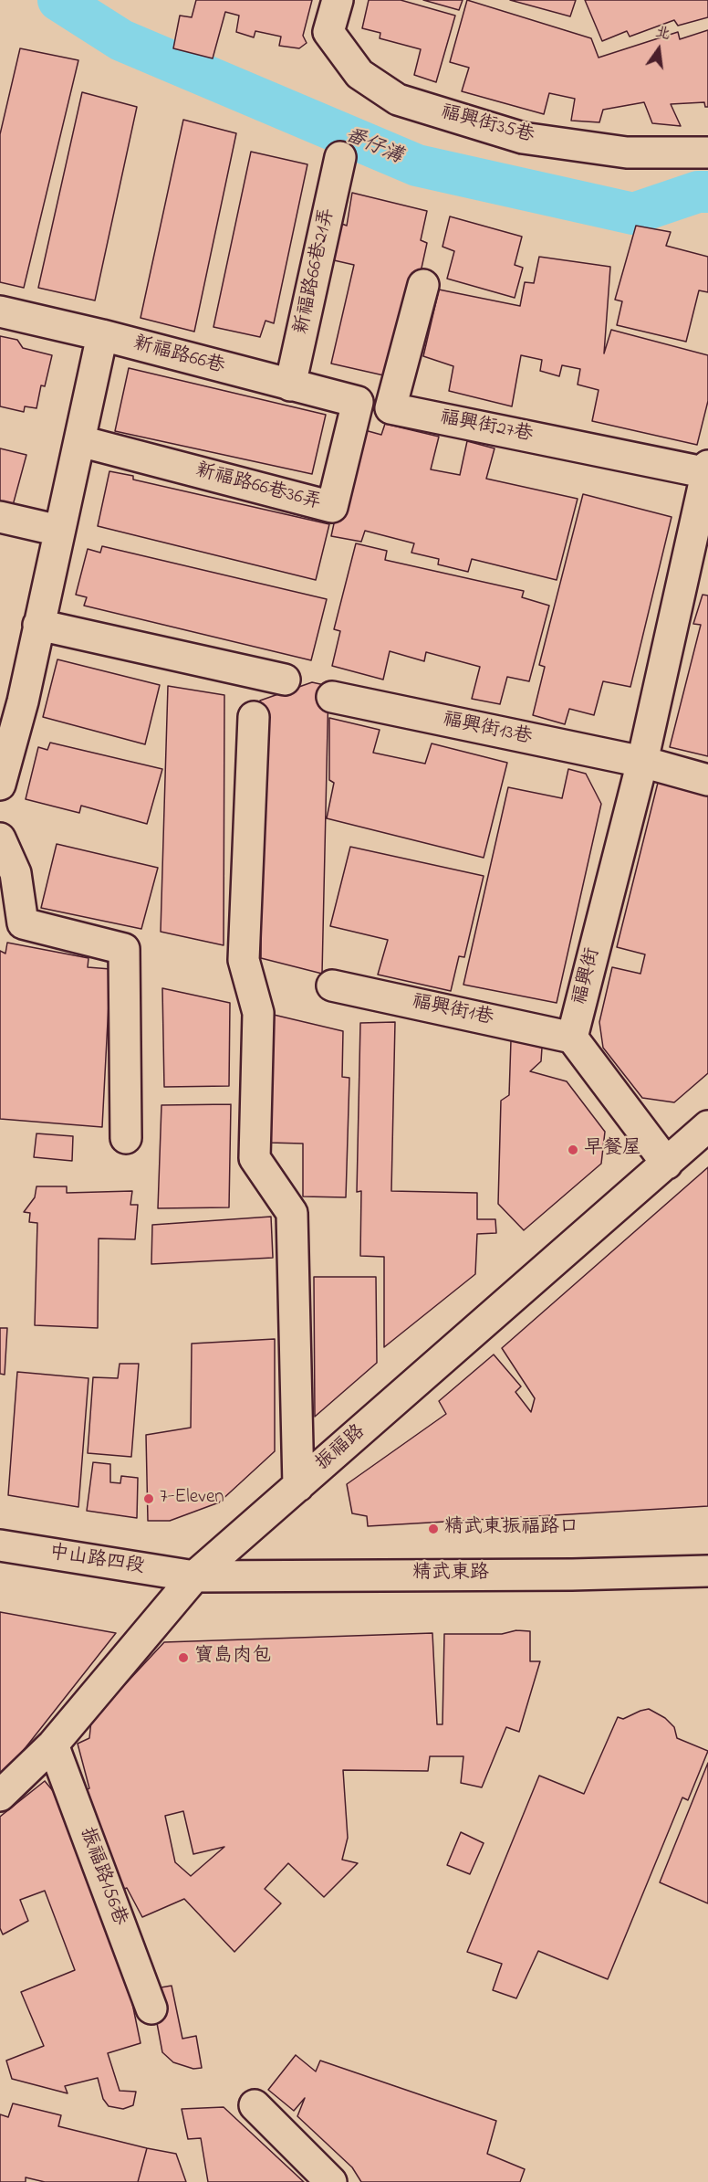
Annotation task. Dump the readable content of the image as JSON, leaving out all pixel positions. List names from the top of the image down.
{
  "streets": {
    "street": [
      "福興街35巷",
      "新福路66巷21弄",
      "新福路66巷",
      "福興街27巷",
      "新福路66巷36弄",
      "福興街13巷",
      "福興街",
      "福興街1巷",
      "振福路",
      "中山路四段",
      "精武東路",
      "振福路156巷"
    ]
  },
  "crossings": [
    ["新福路66巷21弄", "新福路66巷"],
    ["新福路66巷", "新福路66巷36弄"],
    ["福興街27巷", "福興街"],
    ["福興街13巷", "福興街"],
    ["福興街", "福興街1巷"],
    ["振福路", "中山路四段"],
    ["振福路", "精武東路"],
    ["振福路", "振福路156巷"],
    ["中山路四段", "精武東路"]
  ],
  "water": ["番仔溝"],
  "places": [
    "早餐屋",
    "7-Eleven",
    "精武東振福路口",
    "寶島肉包"
  ],
  "north": "top"
}
